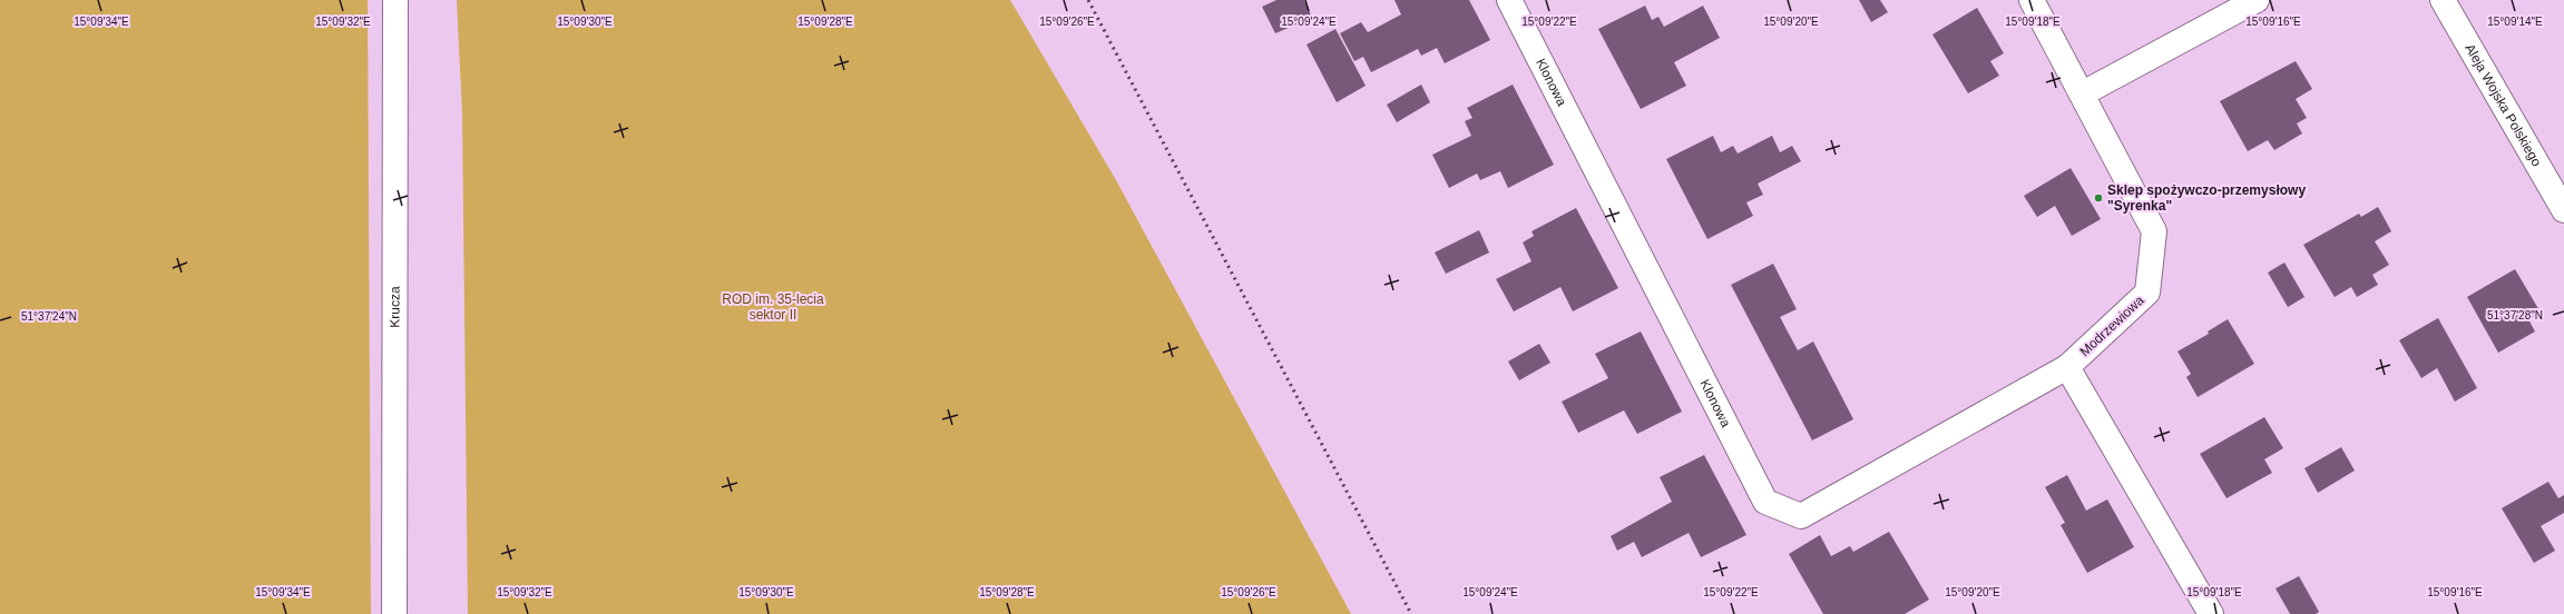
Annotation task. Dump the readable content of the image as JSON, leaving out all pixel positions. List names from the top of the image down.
{
  "streets": {
    "street": [
      "Klonowa",
      "Aleja Wojska Polskiego",
      "Krucza",
      "Modrzewiowa"
    ]
  },
  "crossings": [
    ["Klonowa", "Modrzewiowa"]
  ],
  "parks": ["ROD im. 35-lecia sektor II"],
  "places": ["Sklep spożywczo-przemysłowy \"Syrenka\""],
  "coordinates": [
    "15°09'34\"E",
    "15°09'32\"E",
    "15°09'30\"E",
    "15°09'28\"E",
    "15°09'26\"E",
    "15°09'24\"E",
    "15°09'22\"E",
    "15°09'20\"E",
    "15°09'18\"E",
    "15°09'16\"E",
    "15°09'14\"E",
    "51°37'28\"N",
    "51°37'24\"N"
  ]
}
